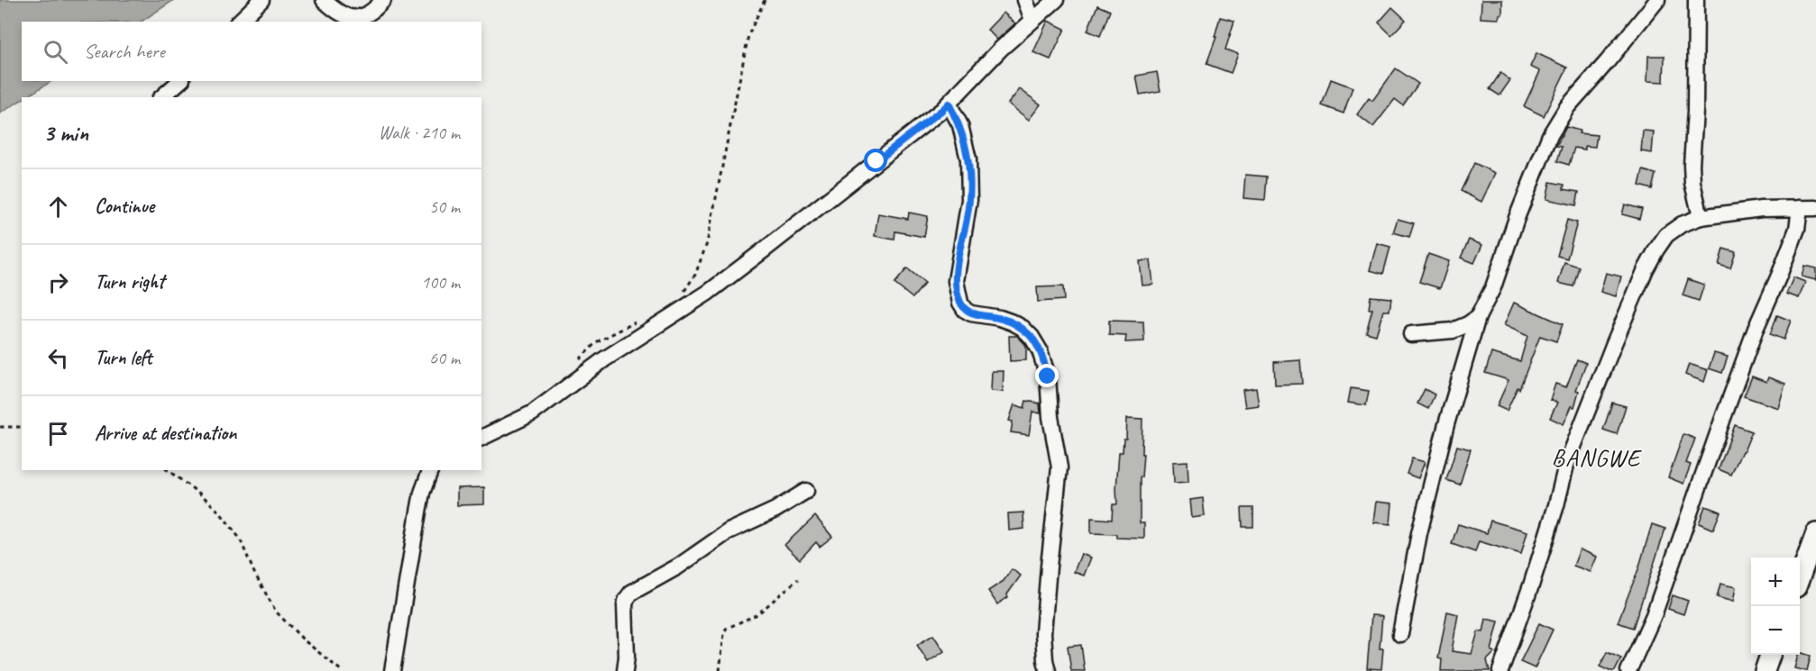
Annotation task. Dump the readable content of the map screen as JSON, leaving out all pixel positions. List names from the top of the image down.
{
  "districts": ["BANGWE"],
  "page": {
    "search": "Search here",
    "heading": ["3 min", "Walk · 210 m"],
    "list": [
      ["Continue", "50 m"],
      ["Turn right", "100 m"],
      ["Turn left", "60 m"],
      "Arrive at destination"
    ],
    "map_buttons": ["+", "−"]
  }
}
